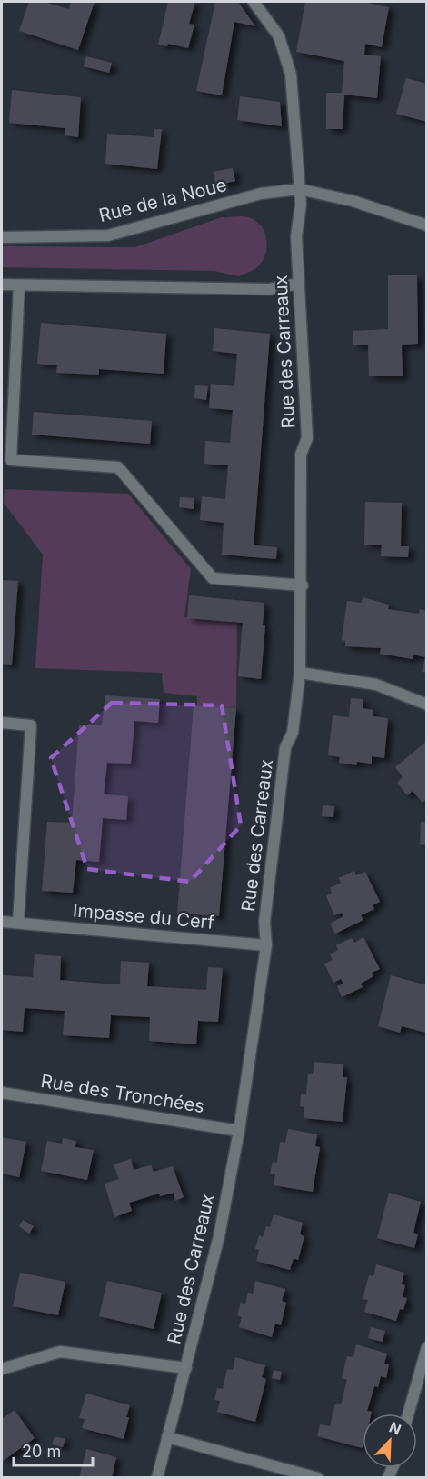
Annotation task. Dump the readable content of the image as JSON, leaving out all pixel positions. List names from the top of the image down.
{
  "streets": {
    "street": [
      "Rue de la Noue",
      "Rue des Carreaux",
      "Impasse du Cerf",
      "Rue des Tronchées"
    ]
  },
  "crossings": [
    ["Rue de la Noue", "Rue des Carreaux"],
    ["Rue des Carreaux", "Impasse du Cerf"],
    ["Rue des Carreaux", "Rue des Tronchées"]
  ],
  "scale_bar": "20 m",
  "north": "top right"
}
